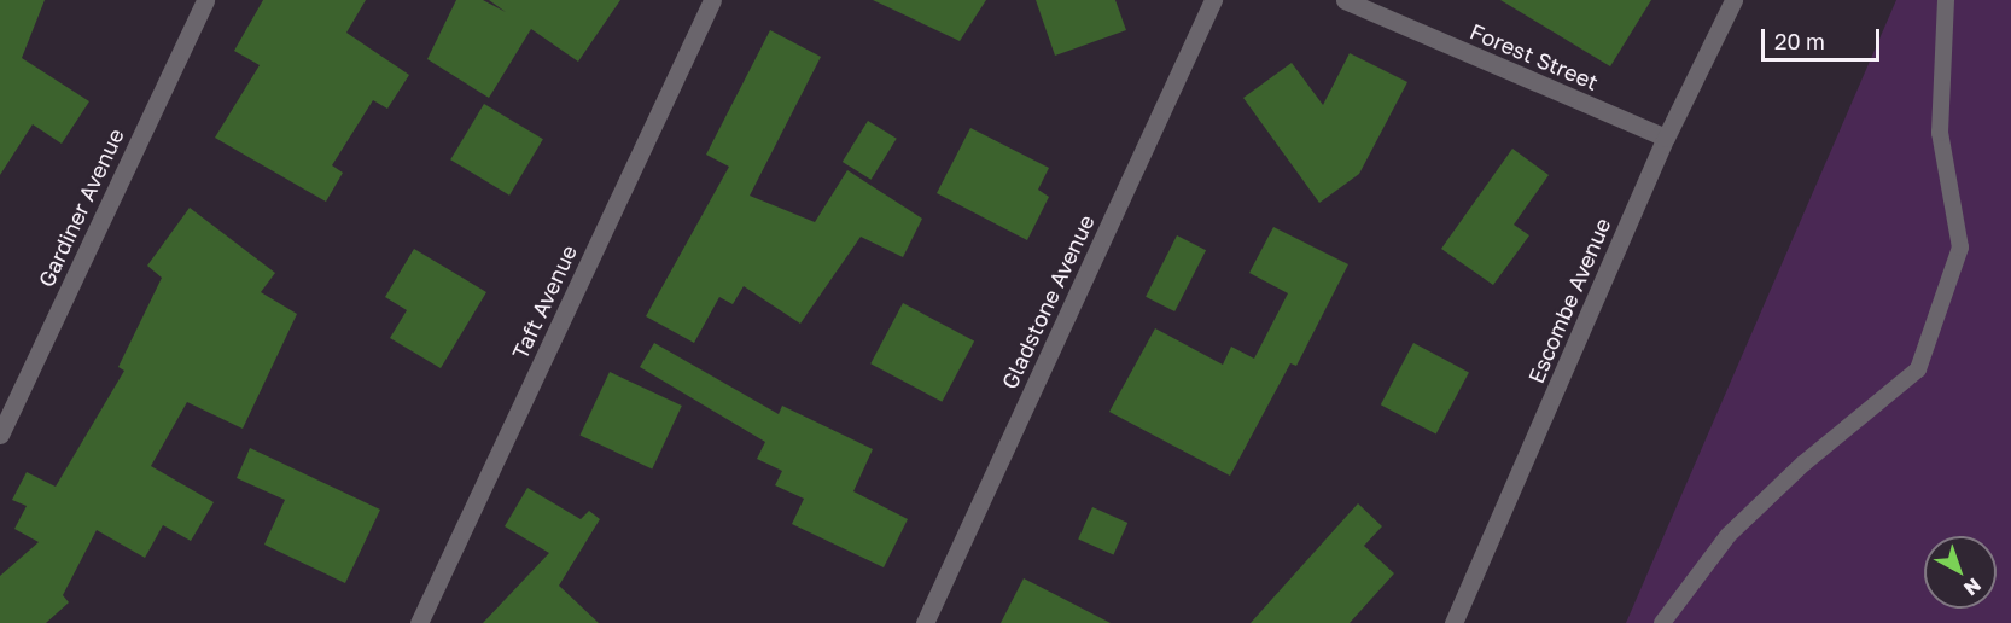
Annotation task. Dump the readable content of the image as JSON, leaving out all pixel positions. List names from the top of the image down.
{
  "streets": {
    "street": [
      "Forest Street",
      "Gardiner Avenue",
      "Escombe Avenue",
      "Taft Avenue",
      "Gladstone Avenue"
    ]
  },
  "crossings": [
    ["Forest Street", "Escombe Avenue"]
  ],
  "scale_bar": "20 m",
  "north": "bottom right"
}
